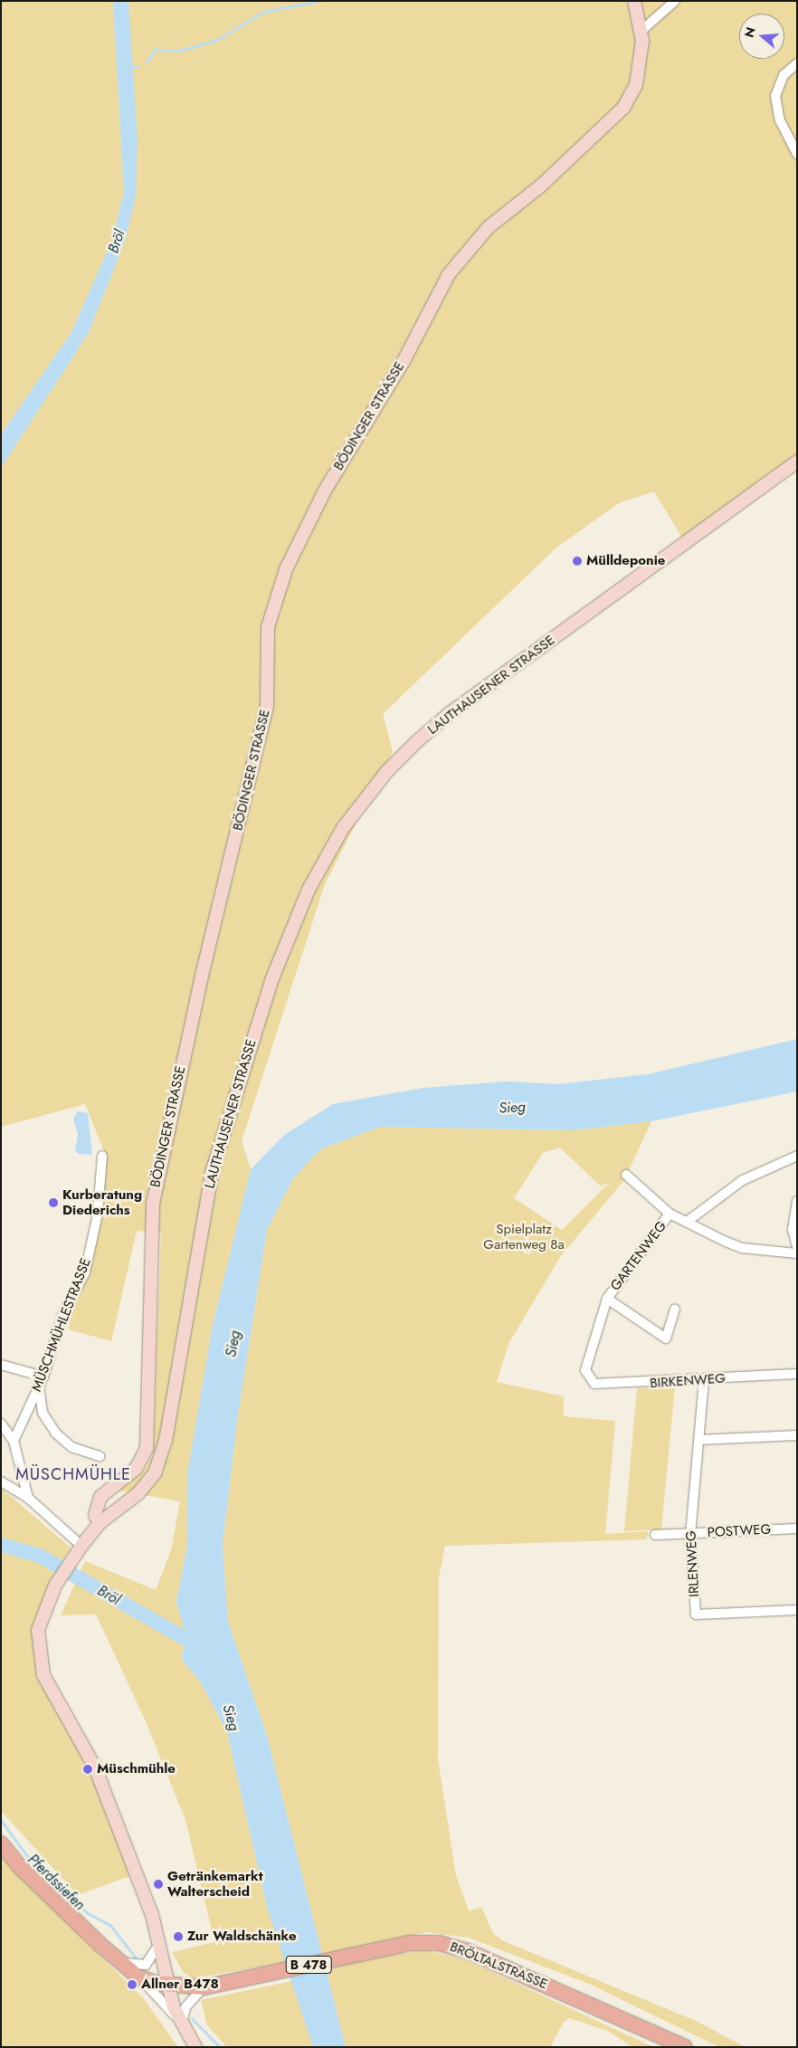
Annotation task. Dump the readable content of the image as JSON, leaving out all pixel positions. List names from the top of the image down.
{
  "streets": {
    "main road": ["B 478", "BRÖLTALSTRASSE"],
    "street": [
      "BÖDINGER STRASSE",
      "LAUTHAUSENER STRASSE",
      "GARTENWEG",
      "MÜSCHMÜHLESTRASSE",
      "BIRKENWEG",
      "POSTWEG",
      "IRLENWEG"
    ]
  },
  "crossings": [
    ["BÖDINGER STRASSE", "LAUTHAUSENER STRASSE"],
    ["LAUTHAUSENER STRASSE", "B 478"],
    ["GARTENWEG", "BIRKENWEG"],
    ["BIRKENWEG", "IRLENWEG"],
    ["POSTWEG", "IRLENWEG"],
    ["B 478", "BRÖLTALSTRASSE"]
  ],
  "districts": ["MÜSCHMÜHLE"],
  "water": ["Bröl", "Sieg", "Pferdssiefen"],
  "parks": ["Spielplatz Gartenweg 8a"],
  "places": [
    "Mülldeponie",
    "Kurberatung Diederichs",
    "Müschmühle",
    "Getränkemarkt Walterscheid",
    "Zur Waldschänke",
    "Allner B478"
  ],
  "north": "left"
}
